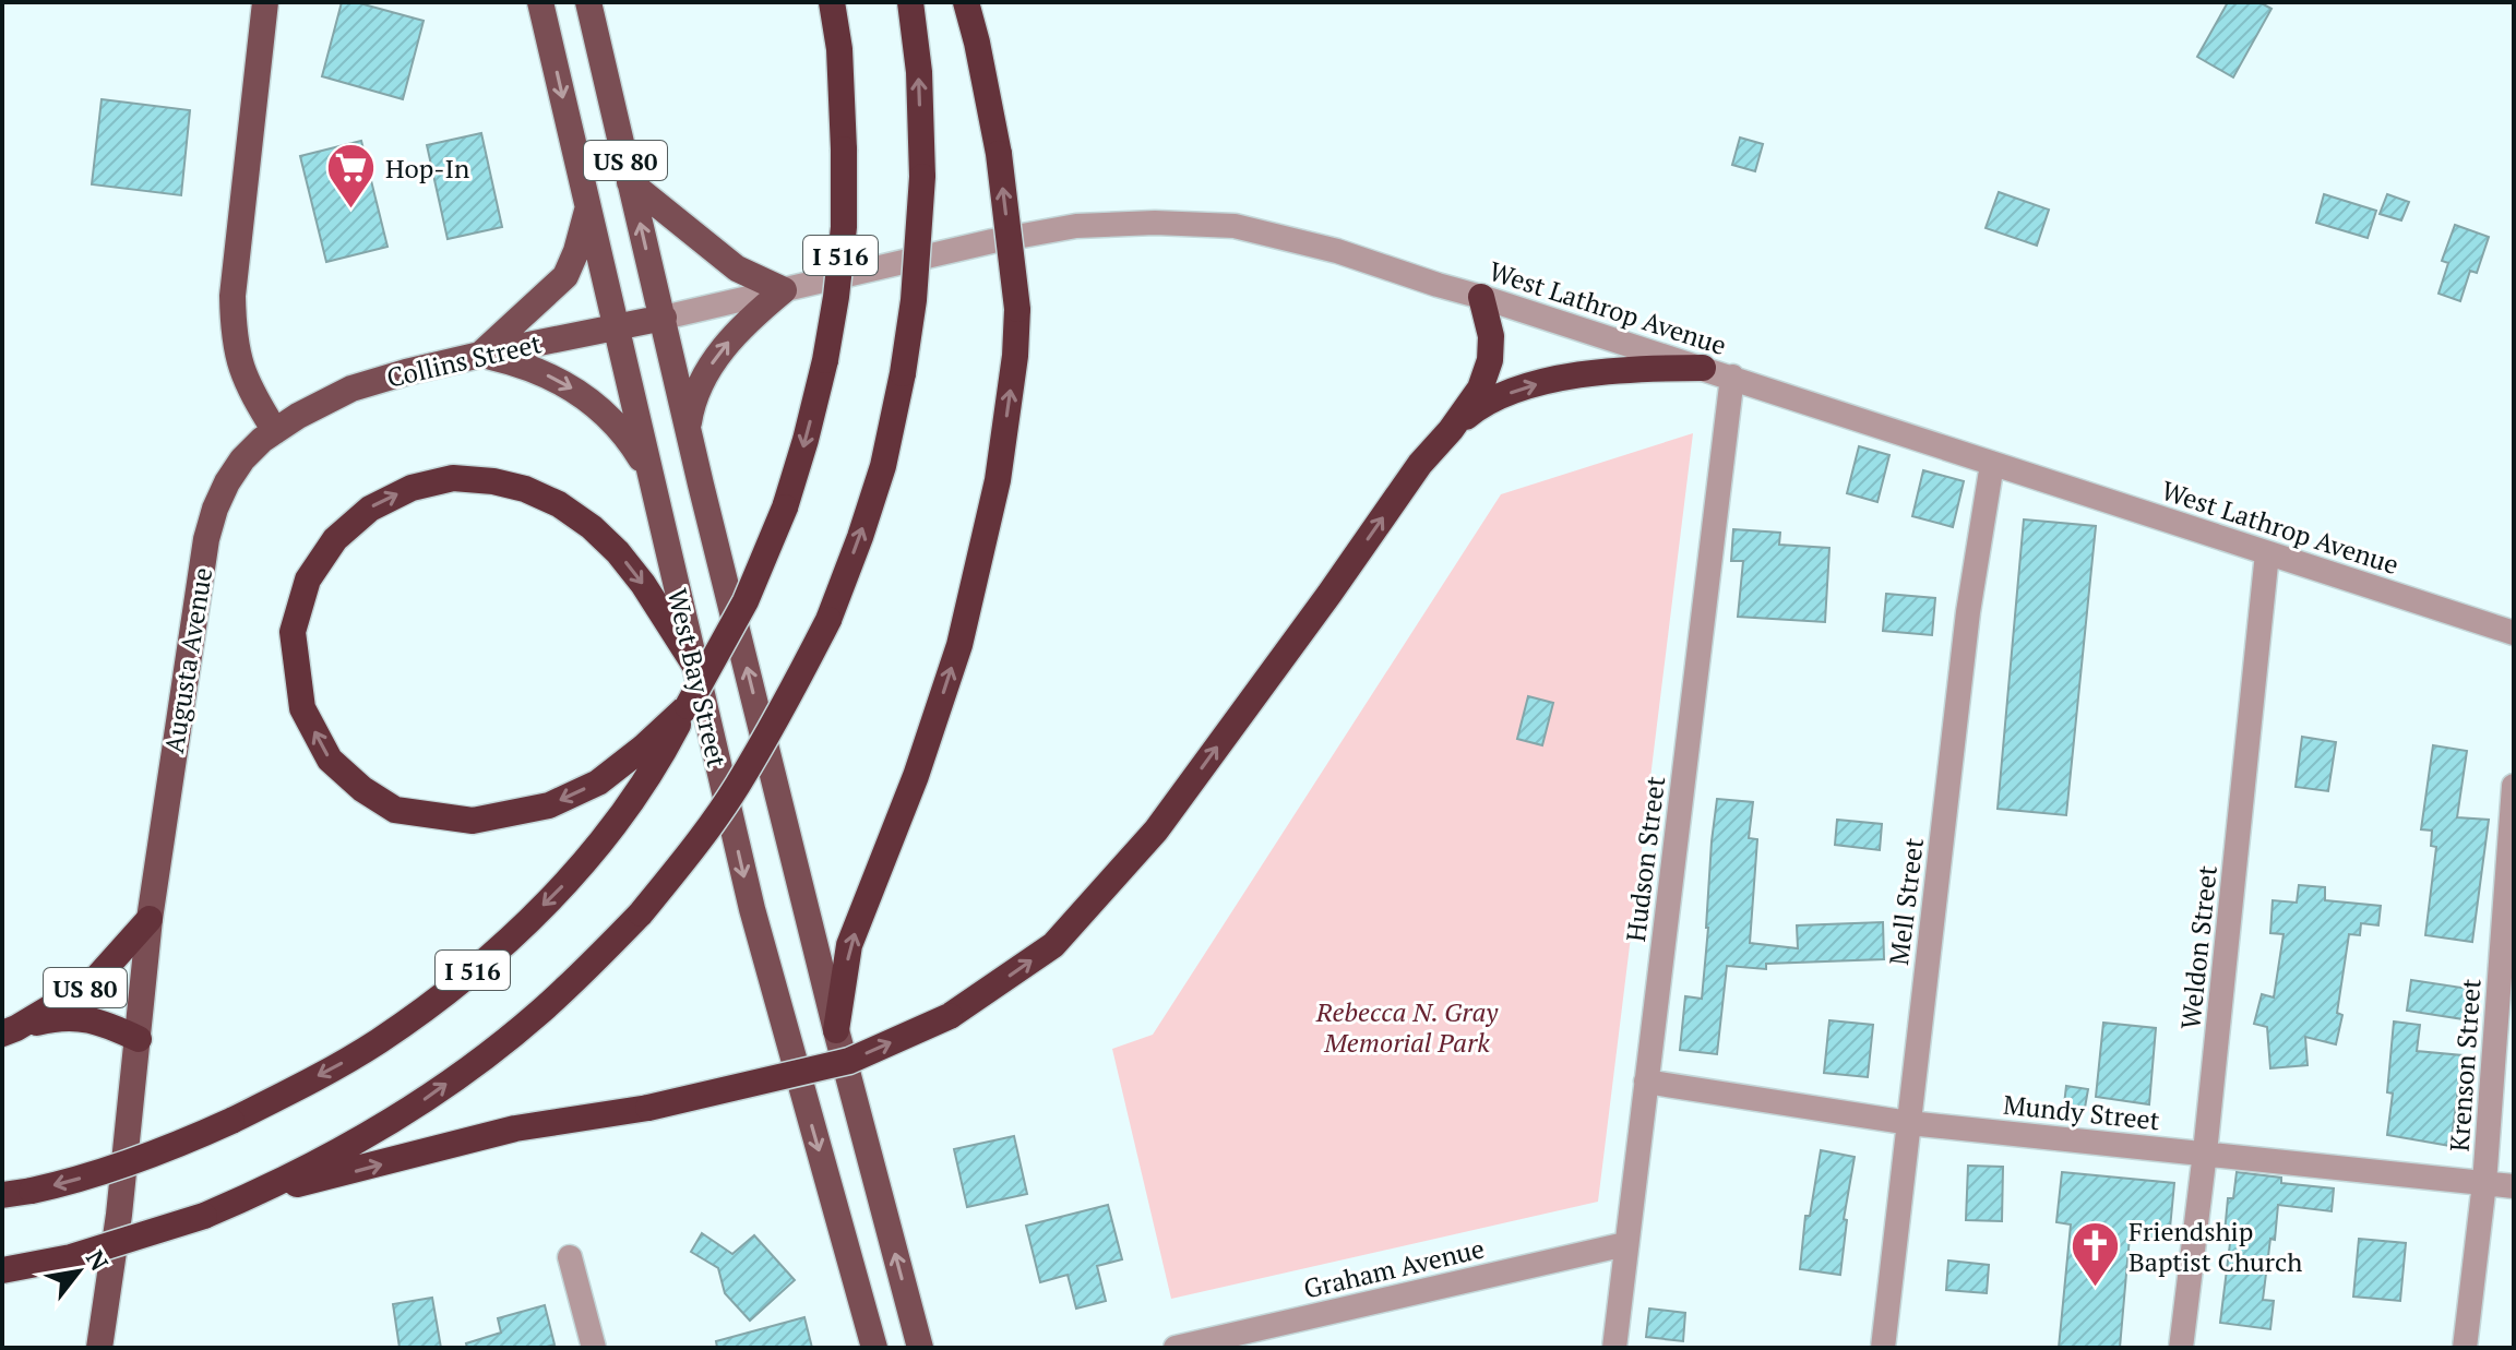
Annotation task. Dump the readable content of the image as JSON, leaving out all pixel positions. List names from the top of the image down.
{
  "streets": {
    "highway": ["US 80", "I 516"],
    "main road": ["Collins Street", "Augusta Avenue", "West Bay Street"],
    "street": [
      "West Lathrop Avenue",
      "Hudson Street",
      "Mell Street",
      "Weldon Street",
      "Krenson Street",
      "Mundy Street",
      "Graham Avenue"
    ]
  },
  "crossings": [
    ["US 80", "Augusta Avenue"],
    ["West Lathrop Avenue", "Collins Street"],
    ["West Lathrop Avenue", "West Bay Street"],
    ["West Lathrop Avenue", "Hudson Street"],
    ["West Lathrop Avenue", "Mell Street"],
    ["West Lathrop Avenue", "Weldon Street"],
    ["Collins Street", "Augusta Avenue"],
    ["Collins Street", "West Bay Street"],
    ["Hudson Street", "Mundy Street"],
    ["Hudson Street", "Graham Avenue"],
    ["Mell Street", "Mundy Street"],
    ["Weldon Street", "Mundy Street"],
    ["Krenson Street", "Mundy Street"]
  ],
  "parks": ["Rebecca N. Gray Memorial Park"],
  "places": {
    "supermarket": ["Hop-In"],
    "church": ["Friendship Baptist Church"]
  },
  "north": "top right"
}
